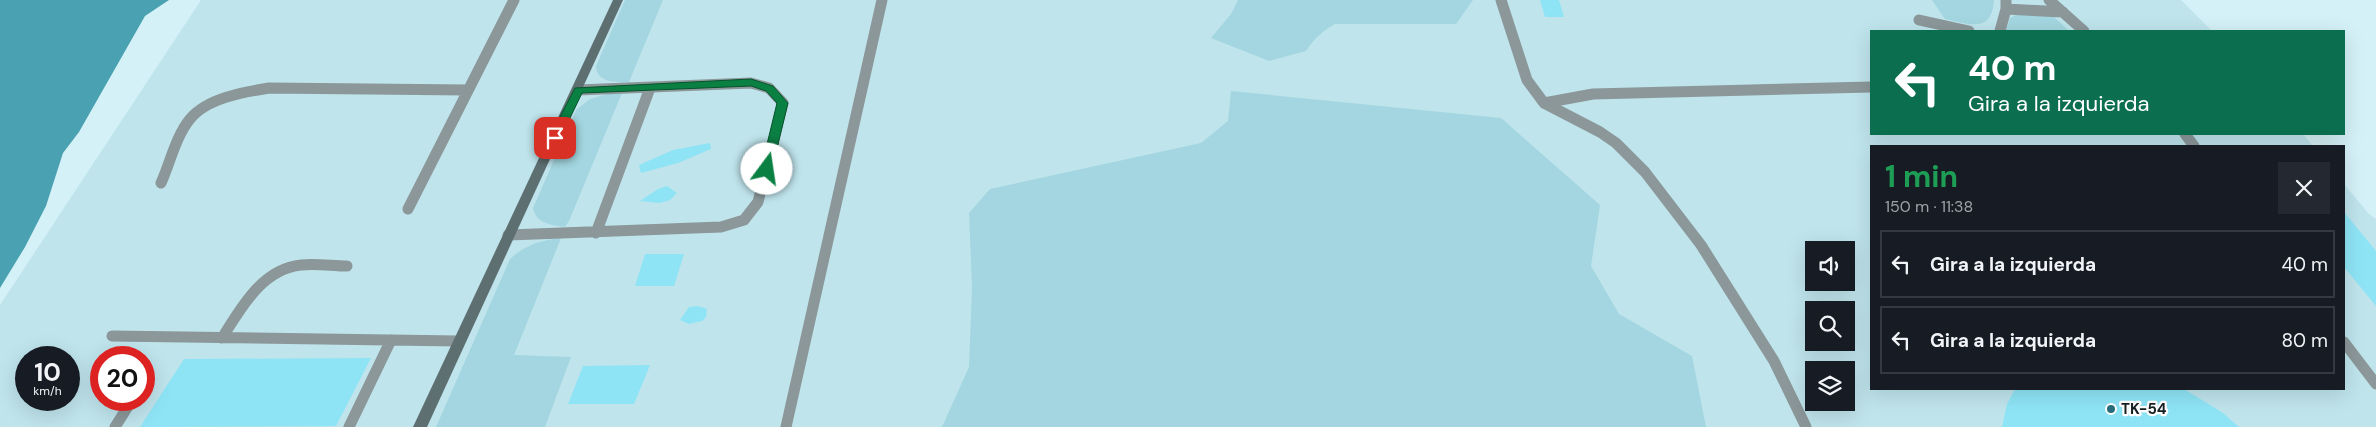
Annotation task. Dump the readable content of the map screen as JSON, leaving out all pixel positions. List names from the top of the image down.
{
  "places": ["TK-54"],
  "page": {
    "turn": ["40 m", "Gira a la izquierda"],
    "heading": ["1 min", "150 m · 11:38"],
    "list": [
      {
        "name": "Gira a la izquierda",
        "value": "40 m"
      },
      {
        "name": "Gira a la izquierda",
        "value": "80 m"
      }
    ],
    "speed": "10 km/h",
    "limit": "20"
  }
}
